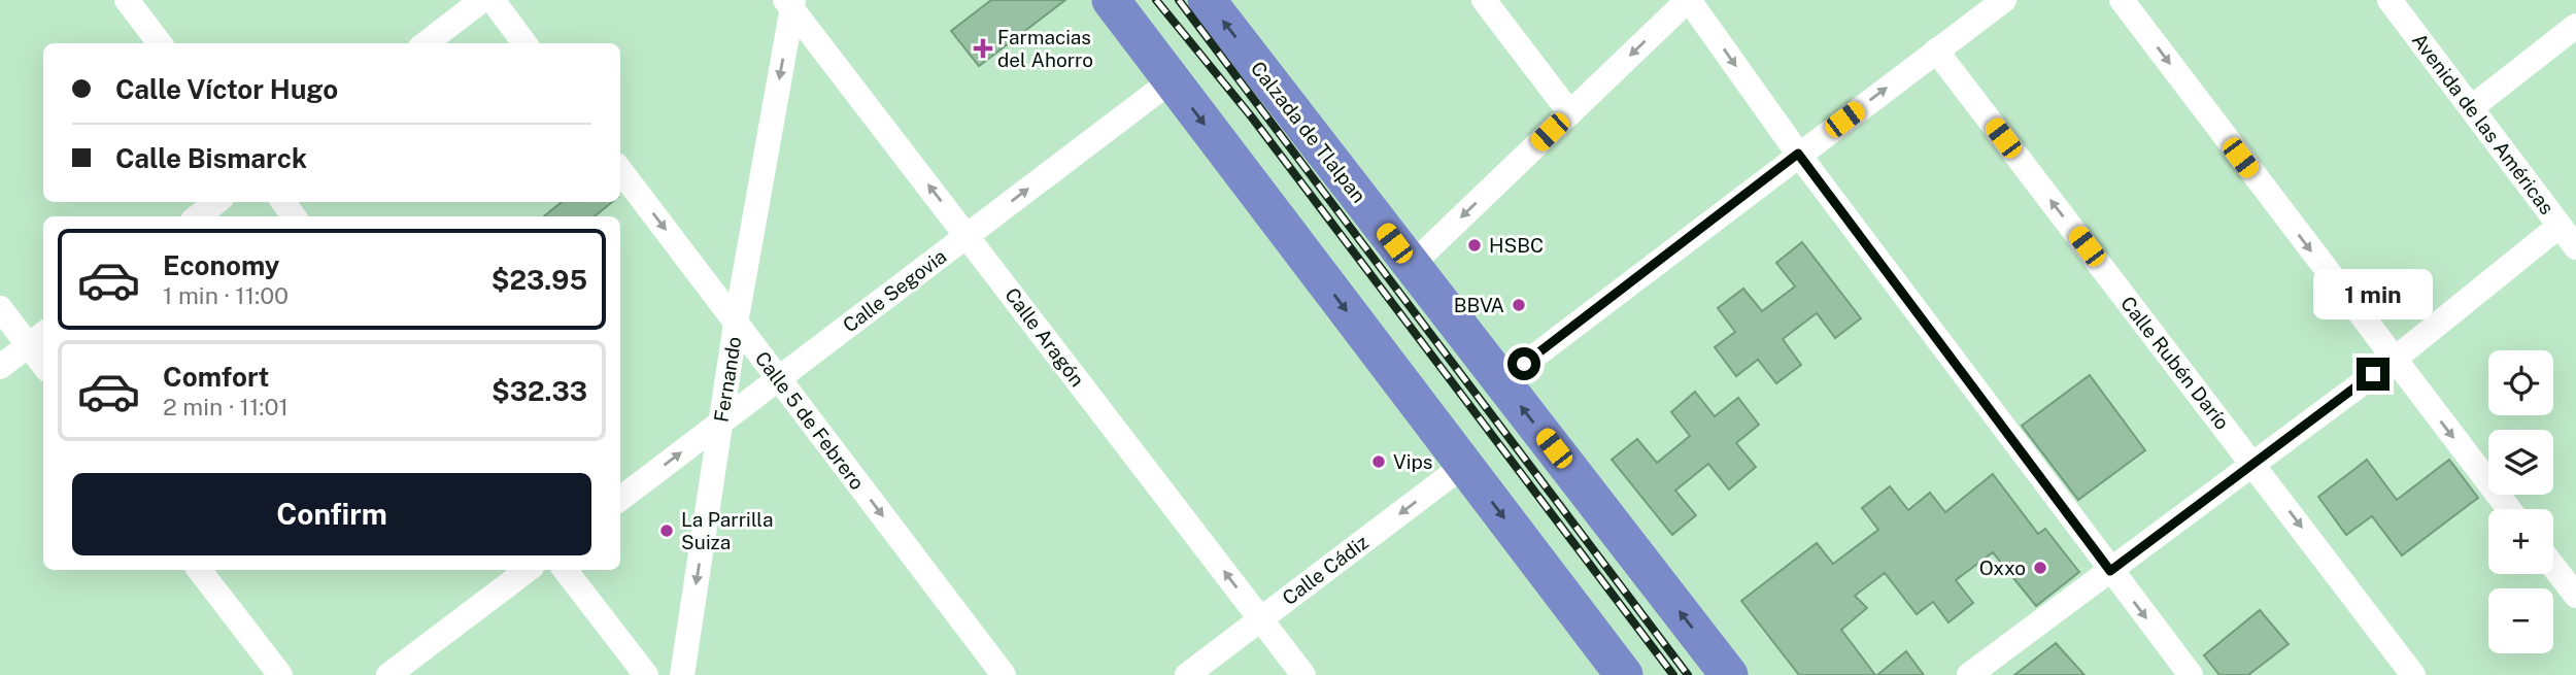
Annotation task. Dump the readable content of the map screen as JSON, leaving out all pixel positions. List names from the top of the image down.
{
  "streets": {
    "highway": ["Calzada de Tlalpan"],
    "street": [
      "Avenida de las Américas",
      "Calle Segovia",
      "Calle Aragón",
      "Calle Rubén Darío",
      "Fernando",
      "Calle 5 de Febrero",
      "Calle Cádiz"
    ]
  },
  "crossings": [
    ["Calle Segovia", "Calle Aragón"],
    ["Calle Segovia", "Fernando"],
    ["Calle Segovia", "Calle 5 de Febrero"],
    ["Calle Aragón", "Fernando"],
    ["Calle Aragón", "Calle Cádiz"],
    ["Fernando", "Calle 5 de Febrero"]
  ],
  "one_way": [
    "Calle Segovia",
    "Calle Aragón",
    "Fernando",
    "Calle 5 de Febrero",
    "Calle Cádiz"
  ],
  "places": {
    "health": ["Farmacias del Ahorro"],
    "other": [
      "HSBC",
      "BBVA",
      "Vips",
      "La Parrilla Suiza",
      "Oxxo"
    ]
  },
  "page": {
    "banner": ["Calle Víctor Hugo", "Calle Bismarck"],
    "list": [
      {
        "name": "Economy",
        "note": "1 min · 11:00",
        "value": "$23.95"
      },
      {
        "name": "Comfort",
        "note": "2 min · 11:01",
        "value": "$32.33"
      }
    ],
    "bubble": "1 min",
    "map_buttons": ["+", "−"],
    "buttons": "Confirm"
  }
}
